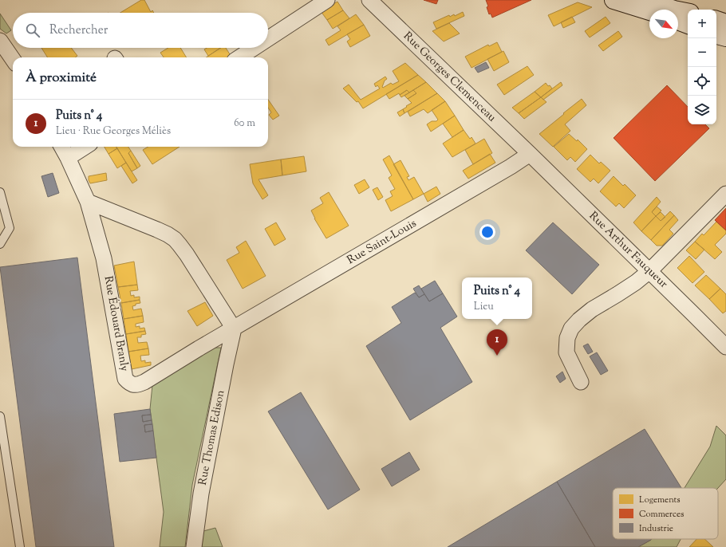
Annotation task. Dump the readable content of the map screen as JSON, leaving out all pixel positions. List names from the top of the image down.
{
  "streets": {
    "street": [
      "Rue Georges Clemenceau",
      "Rue Saint-Louis",
      "Rue Arthur Fauqueur",
      "Rue Édouard Branly",
      "Rue Thomas Edison"
    ]
  },
  "crossings": [
    ["Rue Georges Clemenceau", "Rue Saint-Louis"],
    ["Rue Georges Clemenceau", "Rue Arthur Fauqueur"],
    ["Rue Saint-Louis", "Rue Arthur Fauqueur"],
    ["Rue Saint-Louis", "Rue Édouard Branly"],
    ["Rue Saint-Louis", "Rue Thomas Edison"],
    ["Rue Édouard Branly", "Rue Thomas Edison"]
  ],
  "legend": ["Logements", "Commerces", "Industrie"],
  "north": "bottom right",
  "page": {
    "map_buttons": ["+", "−"],
    "search": "Rechercher",
    "heading": "À proximité",
    "list": [
      {
        "mark": "1",
        "name": "Puits n° 4",
        "note": "Lieu · Rue Georges Méliès",
        "value": "60 m"
      }
    ],
    "popup": ["Puits n° 4", "Lieu"],
    "pins": "1"
  }
}
